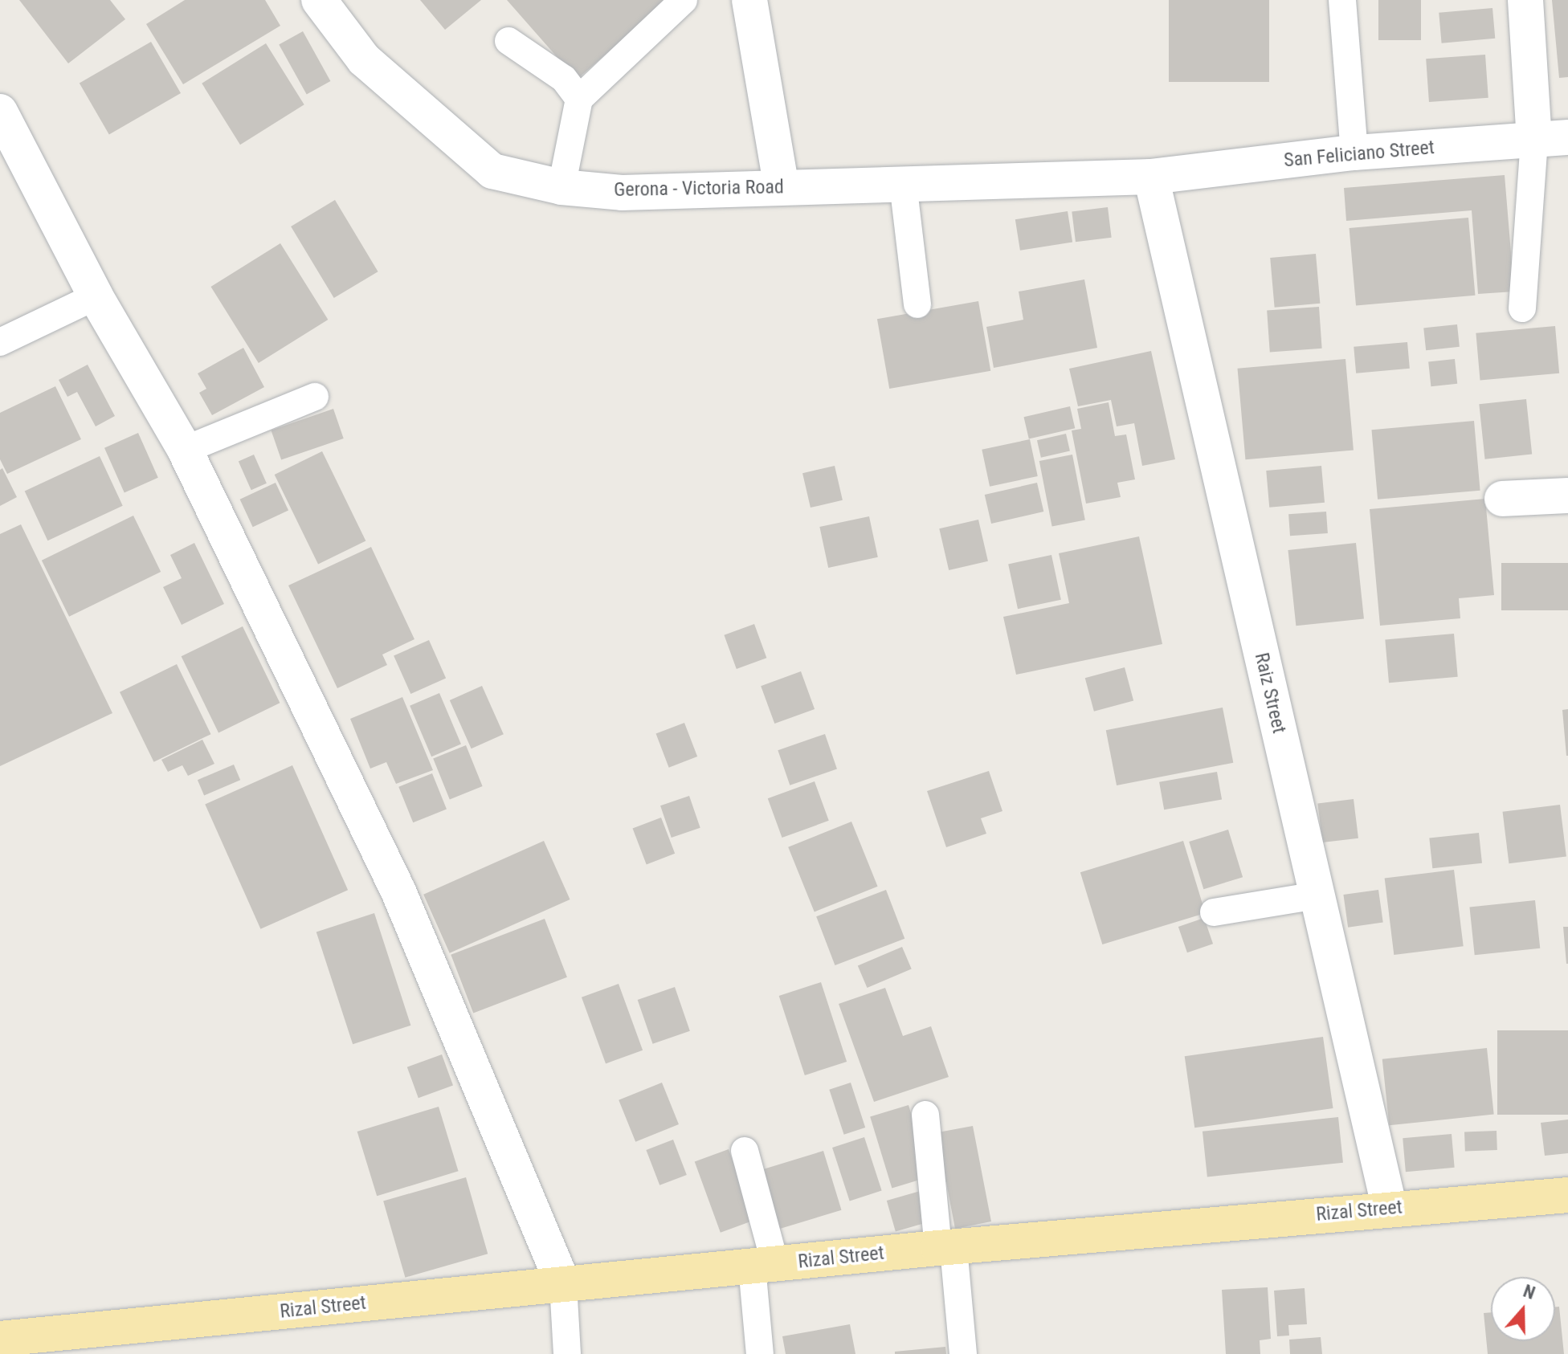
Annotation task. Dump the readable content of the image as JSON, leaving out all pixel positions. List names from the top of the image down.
{
  "streets": {
    "main road": ["Rizal Street"],
    "street": ["San Feliciano Street", "Gerona - Victoria Road", "Raiz Street"]
  },
  "crossings": [
    ["San Feliciano Street", "Gerona - Victoria Road"],
    ["San Feliciano Street", "Raiz Street"],
    ["Gerona - Victoria Road", "Raiz Street"],
    ["Raiz Street", "Rizal Street"]
  ],
  "north": "top"
}
